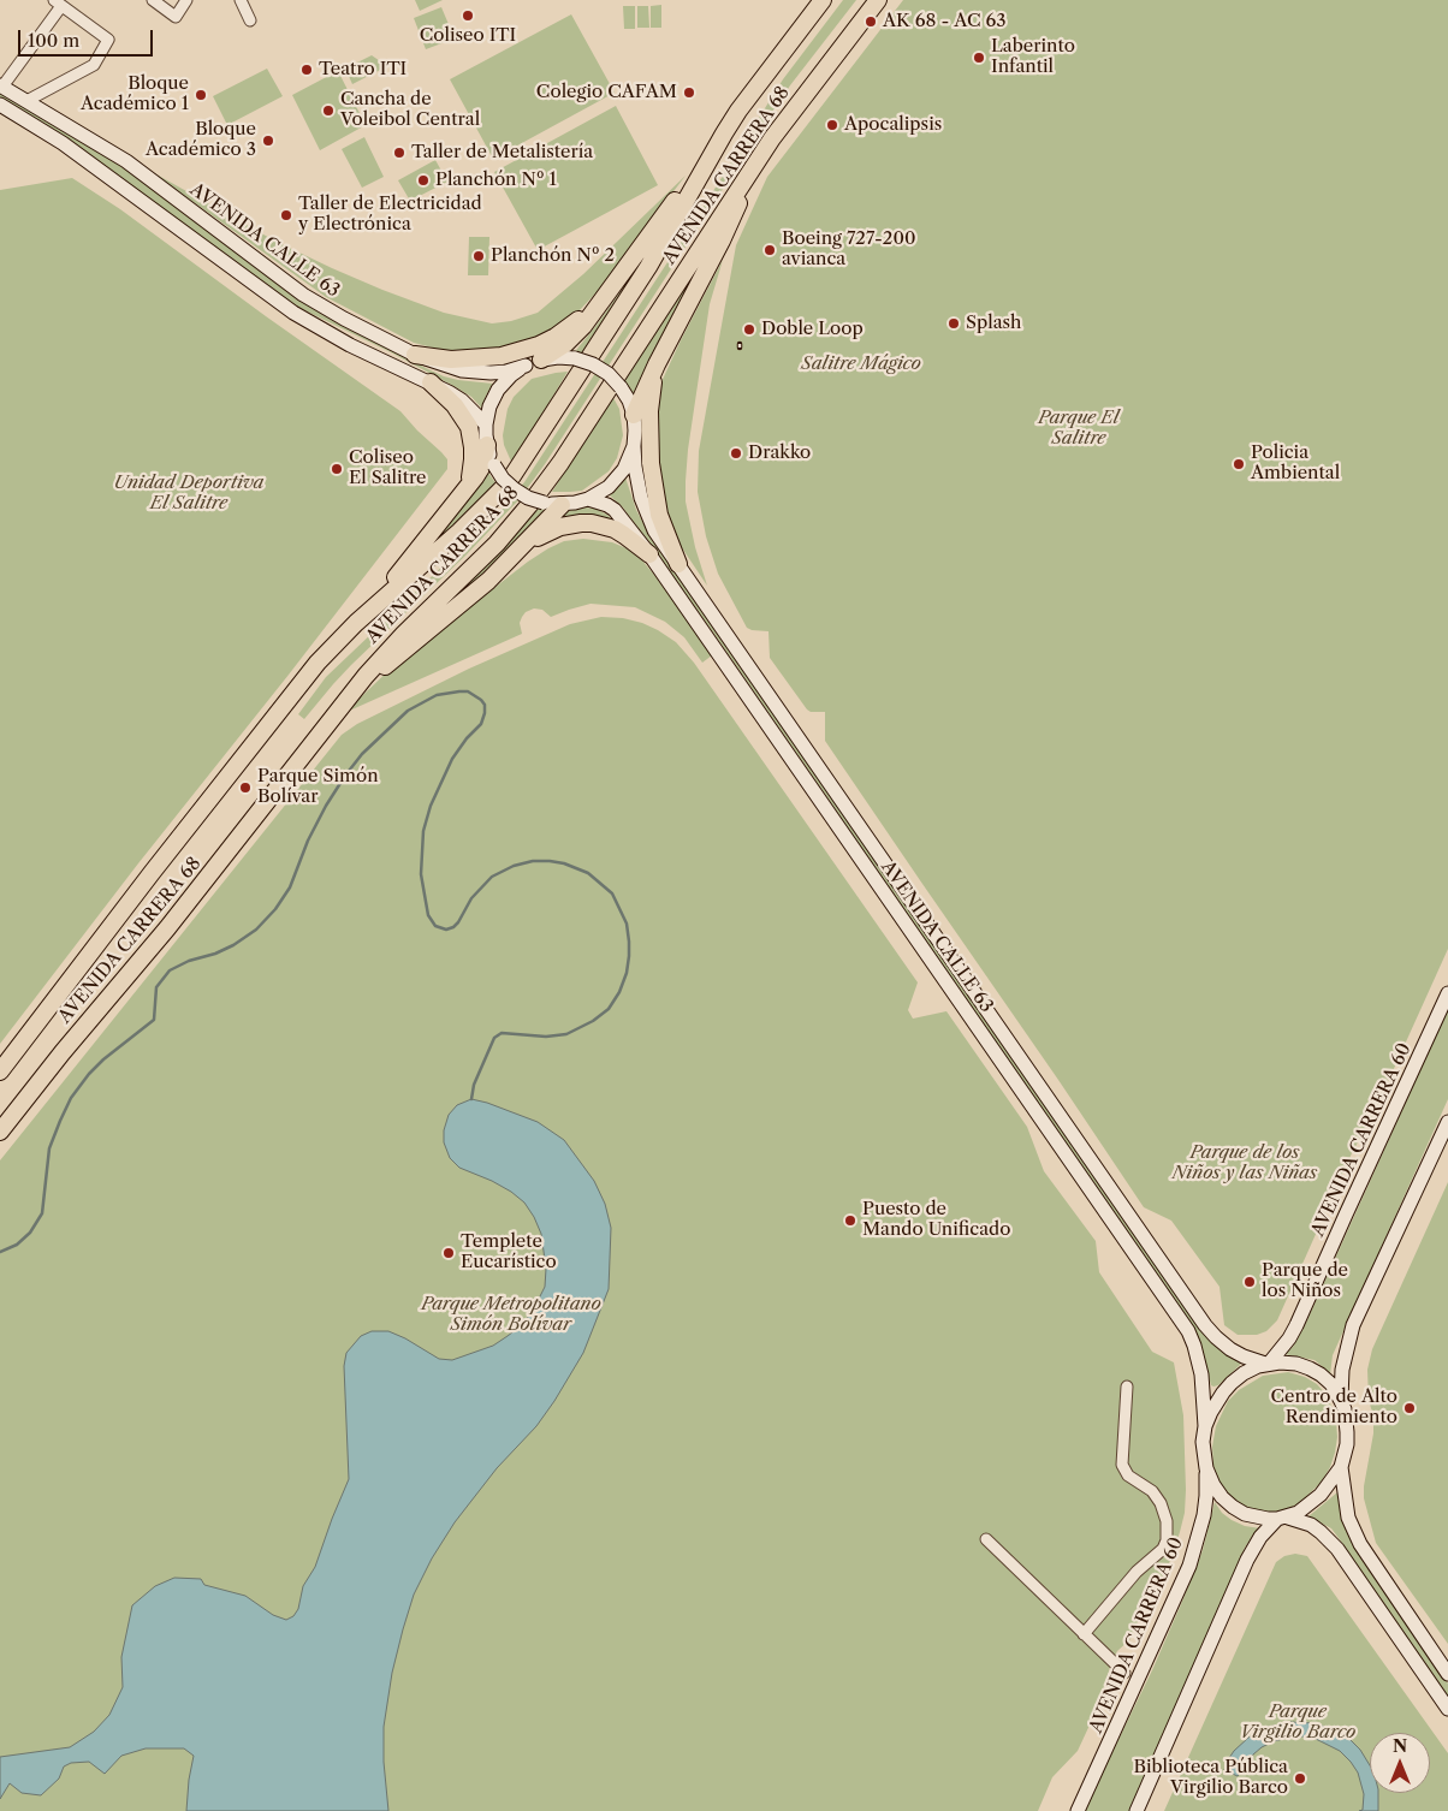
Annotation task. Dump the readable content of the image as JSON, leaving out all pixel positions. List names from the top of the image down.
{
  "streets": {
    "main road": ["AVENIDA CARRERA 68", "AVENIDA CALLE 63", "AVENIDA CARRERA 60"]
  },
  "crossings": [
    ["AVENIDA CALLE 63", "AVENIDA CARRERA 60"]
  ],
  "parks": [
    "Salitre Mágico",
    "Parque El Salitre",
    "Unidad Deportiva El Salitre",
    "Parque de los Niños y las Niñas",
    "Parque Metropolitano Simón Bolívar",
    "Parque Virgilio Barco"
  ],
  "places": [
    "Coliseo ITI",
    "AK 68 - AC 63",
    "Laberinto Infantil",
    "Teatro ITI",
    "Colegio CAFAM",
    "Bloque Académico 1",
    "Cancha de Voleibol Central",
    "Apocalipsis",
    "Bloque Académico 3",
    "Taller de Metalistería",
    "Planchón Nº 1",
    "Taller de Electricidad y Electrónica",
    "Boeing 727-200 avianca",
    "Planchón Nº 2",
    "Splash",
    "Doble Loop",
    "Drakko",
    "Policia Ambiental",
    "Coliseo El Salitre",
    "Parque Simón Bolívar",
    "Puesto de Mando Unificado",
    "Templete Eucarístico",
    "Parque de los Niños",
    "Centro de Alto Rendimiento",
    "Biblioteca Pública Virgilio Barco"
  ],
  "scale_bar": "100 m",
  "north": "top"
}
